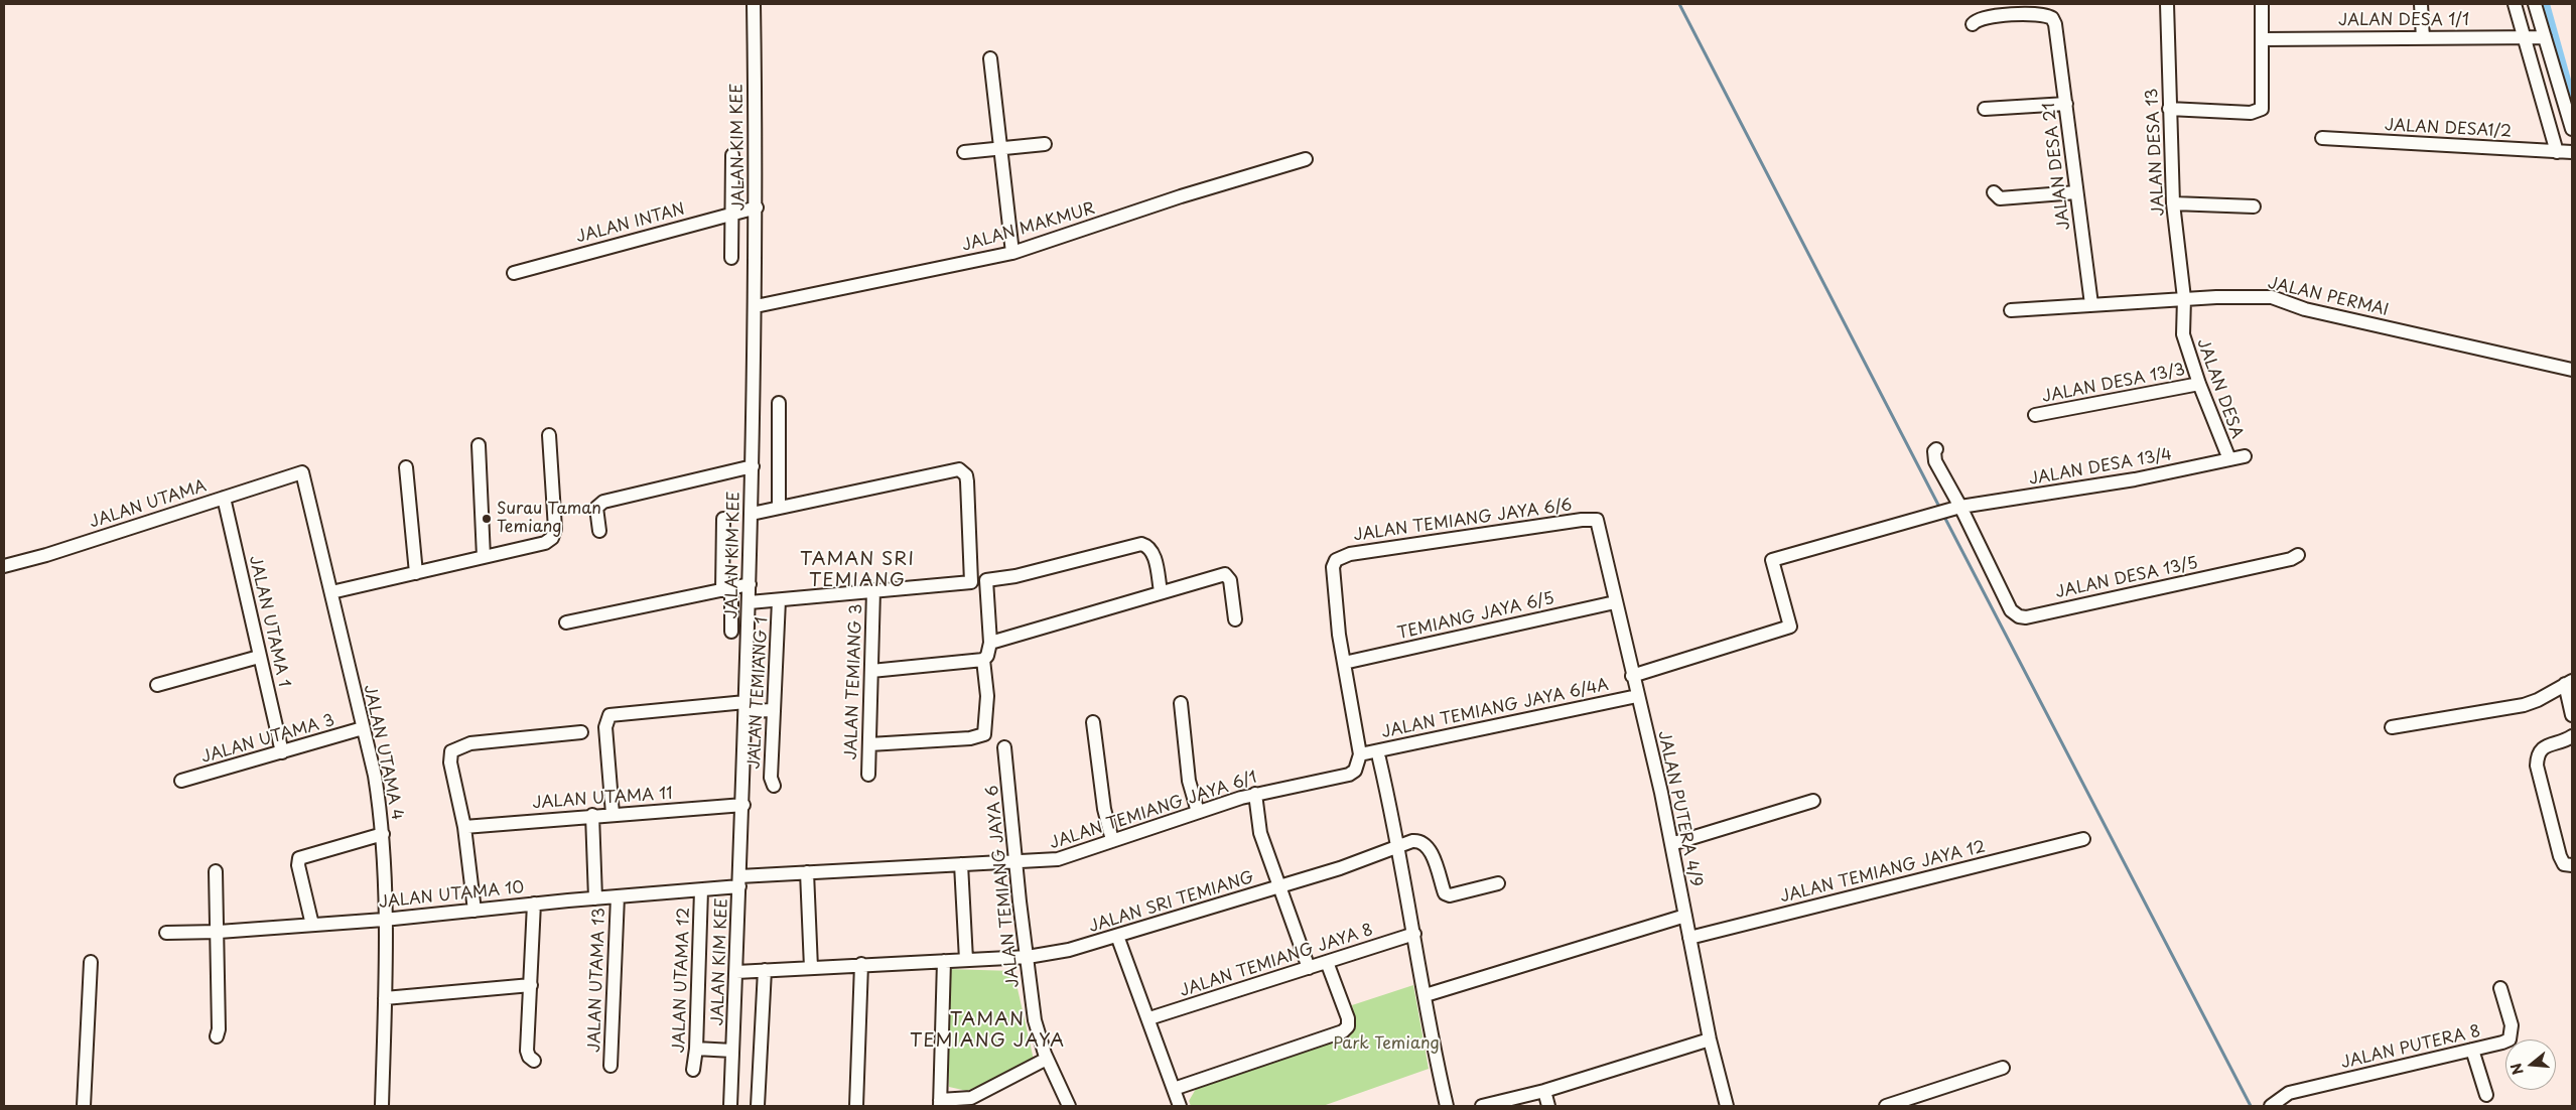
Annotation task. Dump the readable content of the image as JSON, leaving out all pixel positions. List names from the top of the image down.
{
  "streets": {
    "street": [
      "JALAN DESA 1/1",
      "JALAN DESA1/2",
      "JALAN KIM KEE",
      "JALAN DESA 13",
      "JALAN DESA 21",
      "JALAN INTAN",
      "JALAN MAKMUR",
      "JALAN PERMAI",
      "JALAN DESA 13/3",
      "JALAN DESA",
      "JALAN DESA 13/4",
      "JALAN UTAMA",
      "JALAN TEMIANG JAYA 6/6",
      "JALAN DESA 13/5",
      "TEMIANG JAYA 6/5",
      "JALAN UTAMA 1",
      "JALAN TEMIANG 3",
      "JALAN TEMIANG 1",
      "JALAN TEMIANG JAYA 6/4A",
      "JALAN UTAMA 3",
      "JALAN UTAMA 4",
      "JALAN UTAMA 11",
      "JALAN PUTERA 4/9",
      "JALAN TEMIANG JAYA 6/1",
      "JALAN TEMIANG JAYA 12",
      "JALAN TEMIANG JAYA 6",
      "JALAN UTAMA 10",
      "JALAN SRI TEMIANG",
      "JALAN TEMIANG JAYA 8",
      "JALAN UTAMA 13",
      "JALAN UTAMA 12",
      "JALAN PUTERA 8"
    ]
  },
  "crossings": [
    ["JALAN KIM KEE", "JALAN INTAN"],
    ["JALAN KIM KEE", "JALAN MAKMUR"],
    ["JALAN KIM KEE", "JALAN UTAMA 11"],
    ["JALAN KIM KEE", "JALAN TEMIANG JAYA 6/1"],
    ["JALAN KIM KEE", "JALAN UTAMA 10"],
    ["JALAN KIM KEE", "JALAN SRI TEMIANG"],
    ["JALAN DESA 13", "JALAN PERMAI"],
    ["JALAN DESA 13", "JALAN DESA"],
    ["JALAN DESA 21", "JALAN PERMAI"],
    ["JALAN PERMAI", "JALAN DESA"],
    ["JALAN DESA 13/3", "JALAN DESA"],
    ["JALAN DESA", "JALAN DESA 13/4"],
    ["JALAN DESA 13/4", "JALAN DESA 13/5"],
    ["JALAN DESA 13/4", "JALAN PUTERA 4/9"],
    ["JALAN UTAMA", "JALAN UTAMA 1"],
    ["JALAN UTAMA", "JALAN UTAMA 4"],
    ["JALAN TEMIANG JAYA 6/6", "TEMIANG JAYA 6/5"],
    ["JALAN TEMIANG JAYA 6/6", "JALAN PUTERA 4/9"],
    ["TEMIANG JAYA 6/5", "JALAN PUTERA 4/9"],
    ["JALAN UTAMA 1", "JALAN UTAMA 3"],
    ["JALAN TEMIANG JAYA 6/4A", "JALAN PUTERA 4/9"],
    ["JALAN TEMIANG JAYA 6/4A", "JALAN TEMIANG JAYA 6/1"],
    ["JALAN UTAMA 3", "JALAN UTAMA 4"],
    ["JALAN UTAMA 4", "JALAN UTAMA 10"],
    ["JALAN PUTERA 4/9", "JALAN TEMIANG JAYA 12"],
    ["JALAN TEMIANG JAYA 6/1", "JALAN TEMIANG JAYA 6"],
    ["JALAN TEMIANG JAYA 6/1", "JALAN UTAMA 10"],
    ["JALAN TEMIANG JAYA 6", "JALAN SRI TEMIANG"],
    ["JALAN UTAMA 10", "JALAN UTAMA 13"],
    ["JALAN UTAMA 10", "JALAN UTAMA 12"]
  ],
  "districts": ["TAMAN SRI TEMIANG", "TAMAN TEMIANG JAYA"],
  "parks": ["Park Temiang"],
  "places": ["Surau Taman Temiang"],
  "north": "left"
}
